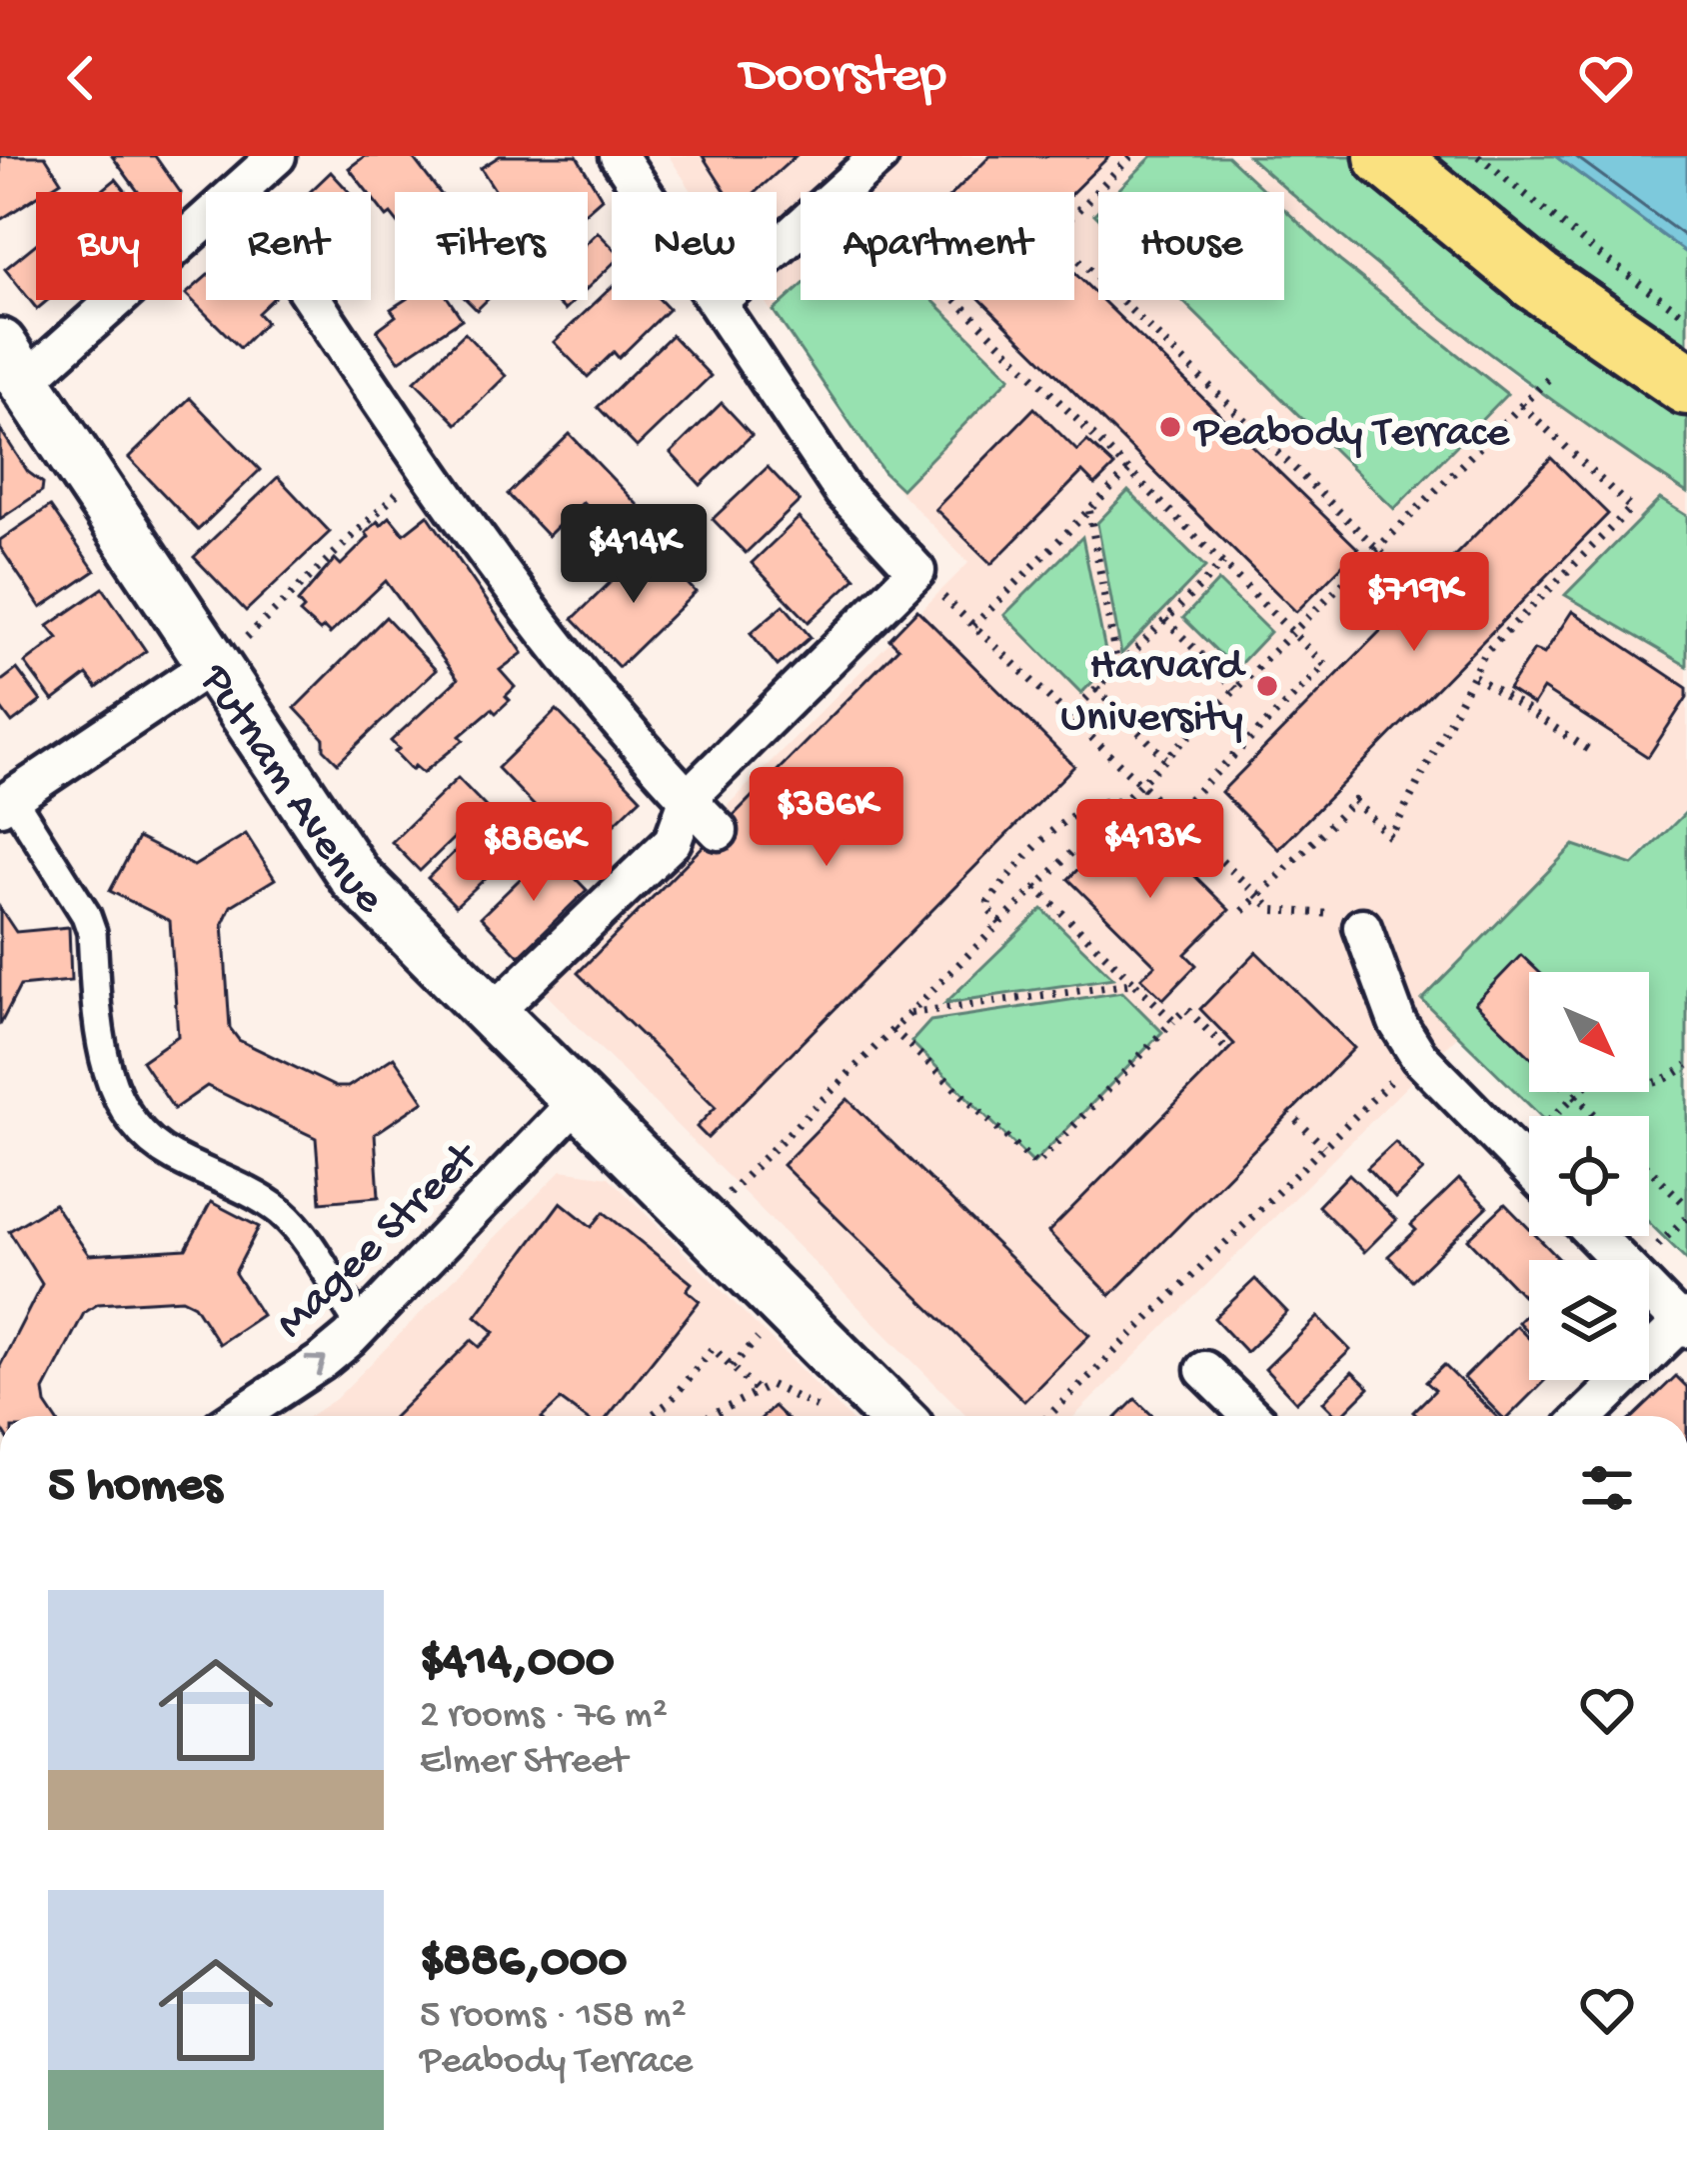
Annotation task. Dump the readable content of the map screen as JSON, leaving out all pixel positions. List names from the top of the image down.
{
  "streets": {
    "main road": ["Putnam Avenue"],
    "street": ["Magee Street"]
  },
  "crossings": [
    ["Putnam Avenue", "Magee Street"]
  ],
  "places": ["Peabody Terrace", "Harvard University"],
  "north": "bottom right",
  "page": {
    "header": "Doorstep",
    "chip": [
      "Buy",
      "Rent",
      "Filters",
      "New",
      "Apartment",
      "House"
    ],
    "price": [
      "$414K",
      "$719K",
      "$386K",
      "$413K",
      "$886K"
    ],
    "heading": "5 homes",
    "list": [
      {
        "name": "$414,000",
        "note": "2 rooms · 76 m² · Elmer Street"
      },
      {
        "name": "$886,000",
        "note": "5 rooms · 158 m² · Peabody Terrace"
      }
    ]
  }
}
